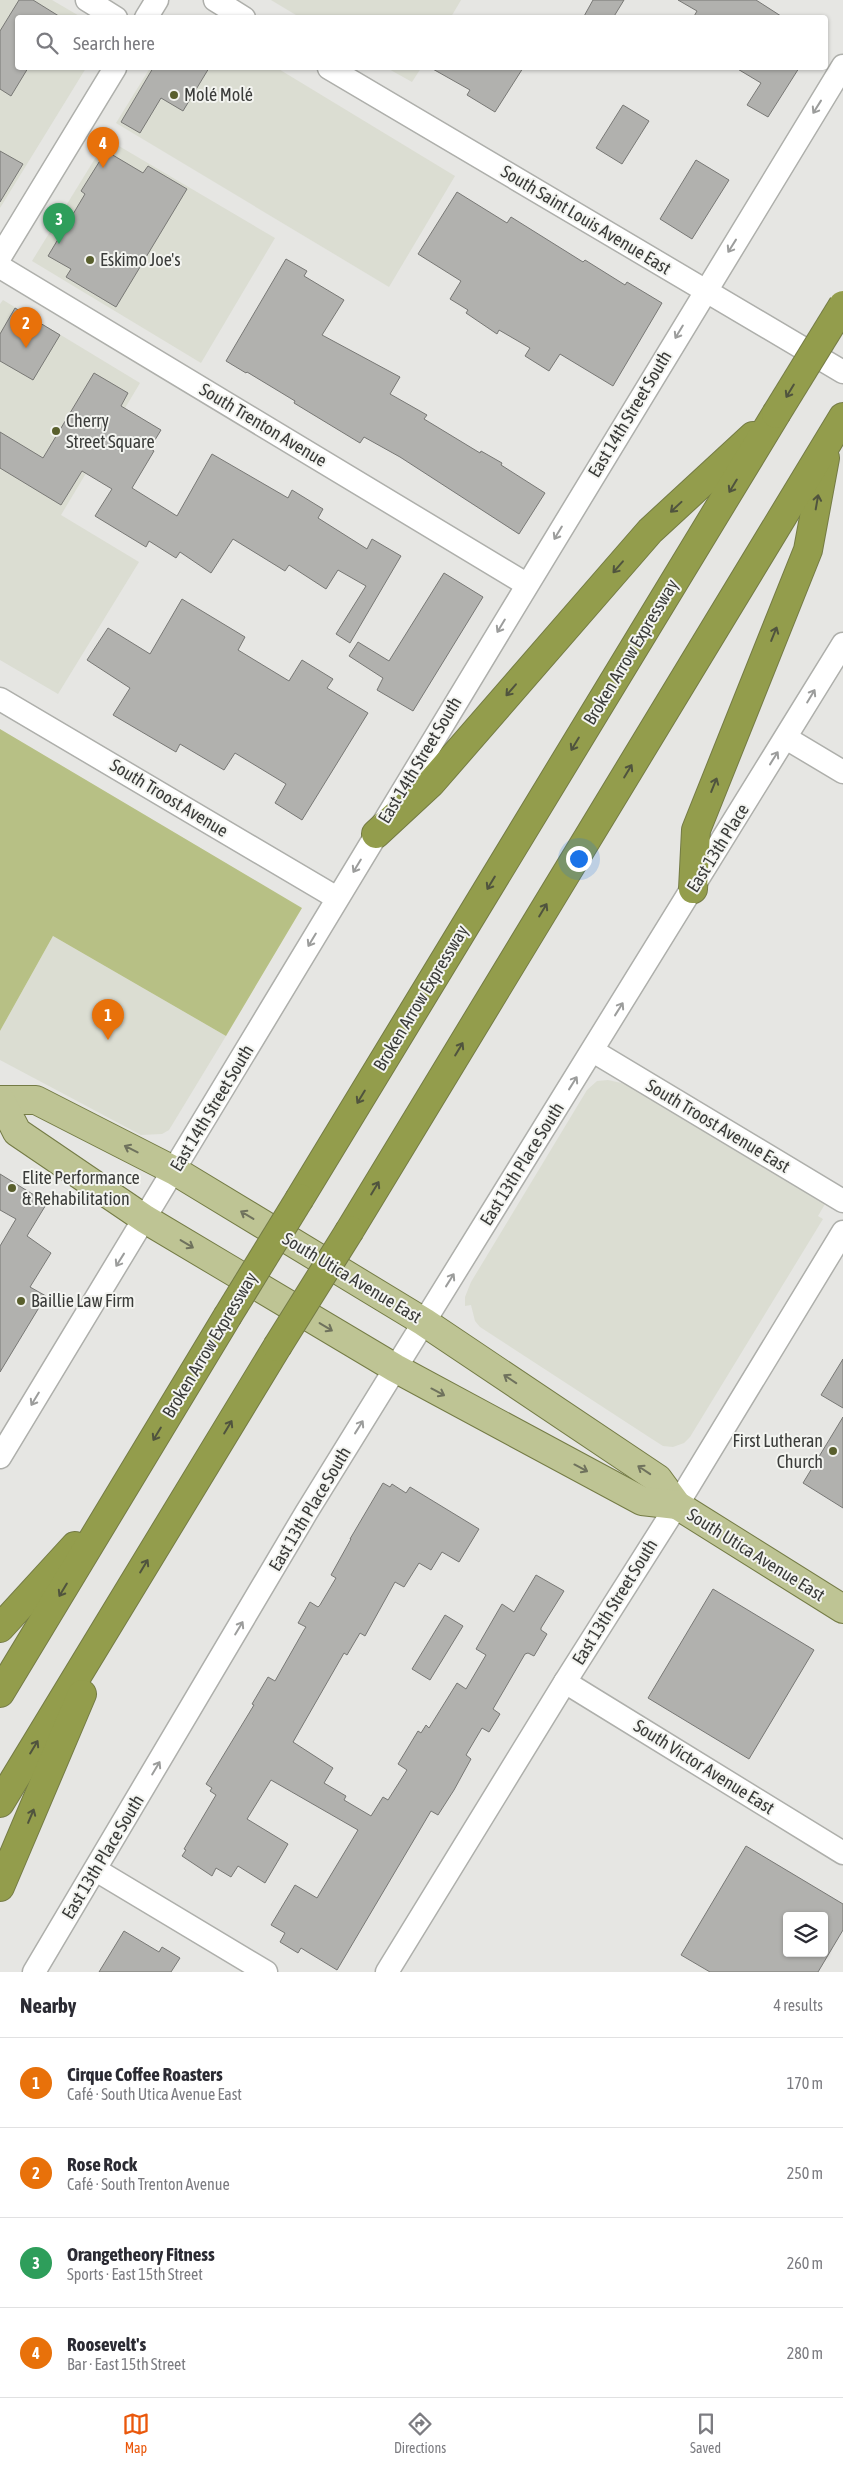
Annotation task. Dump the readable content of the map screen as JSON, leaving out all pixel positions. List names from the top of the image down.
{
  "streets": {
    "highway": ["Broken Arrow Expressway"],
    "main road": ["South Utica Avenue East"],
    "street": [
      "South Saint Louis Avenue East",
      "East 14th Street South",
      "South Trenton Avenue",
      "South Troost Avenue",
      "East 13th Place",
      "South Troost Avenue East",
      "East 13th Place South",
      "East 13th Street South",
      "South Victor Avenue East"
    ]
  },
  "crossings": [
    ["South Saint Louis Avenue East", "East 14th Street South"],
    ["East 14th Street South", "South Trenton Avenue"],
    ["East 14th Street South", "South Troost Avenue"],
    ["East 14th Street South", "South Utica Avenue East"],
    ["East 13th Place", "South Troost Avenue East"],
    ["East 13th Place", "East 13th Place South"],
    ["South Troost Avenue East", "East 13th Place South"],
    ["East 13th Place South", "South Utica Avenue East"],
    ["South Utica Avenue East", "East 13th Street South"],
    ["East 13th Street South", "South Victor Avenue East"]
  ],
  "one_way": ["East 14th Street South", "East 13th Place", "East 13th Place South"],
  "places": [
    "Molé Molé",
    "Eskimo Joe's",
    "Cherry Street Square",
    "Elite Performance & Rehabilitation",
    "Baillie Law Firm",
    "First Lutheran Church"
  ],
  "page": {
    "search": "Search here",
    "pins": [
      "4",
      "3",
      "2",
      "1"
    ],
    "heading": ["Nearby", "4 results"],
    "list": [
      {
        "mark": "1",
        "name": "Cirque Coffee Roasters",
        "note": "Café · South Utica Avenue East",
        "value": "170 m"
      },
      {
        "mark": "2",
        "name": "Rose Rock",
        "note": "Café · South Trenton Avenue",
        "value": "250 m"
      },
      {
        "mark": "3",
        "name": "Orangetheory Fitness",
        "note": "Sports · East 15th Street",
        "value": "260 m"
      },
      {
        "mark": "4",
        "name": "Roosevelt's",
        "note": "Bar · East 15th Street",
        "value": "280 m"
      }
    ],
    "nav": ["Map", "Directions", "Saved"]
  }
}
